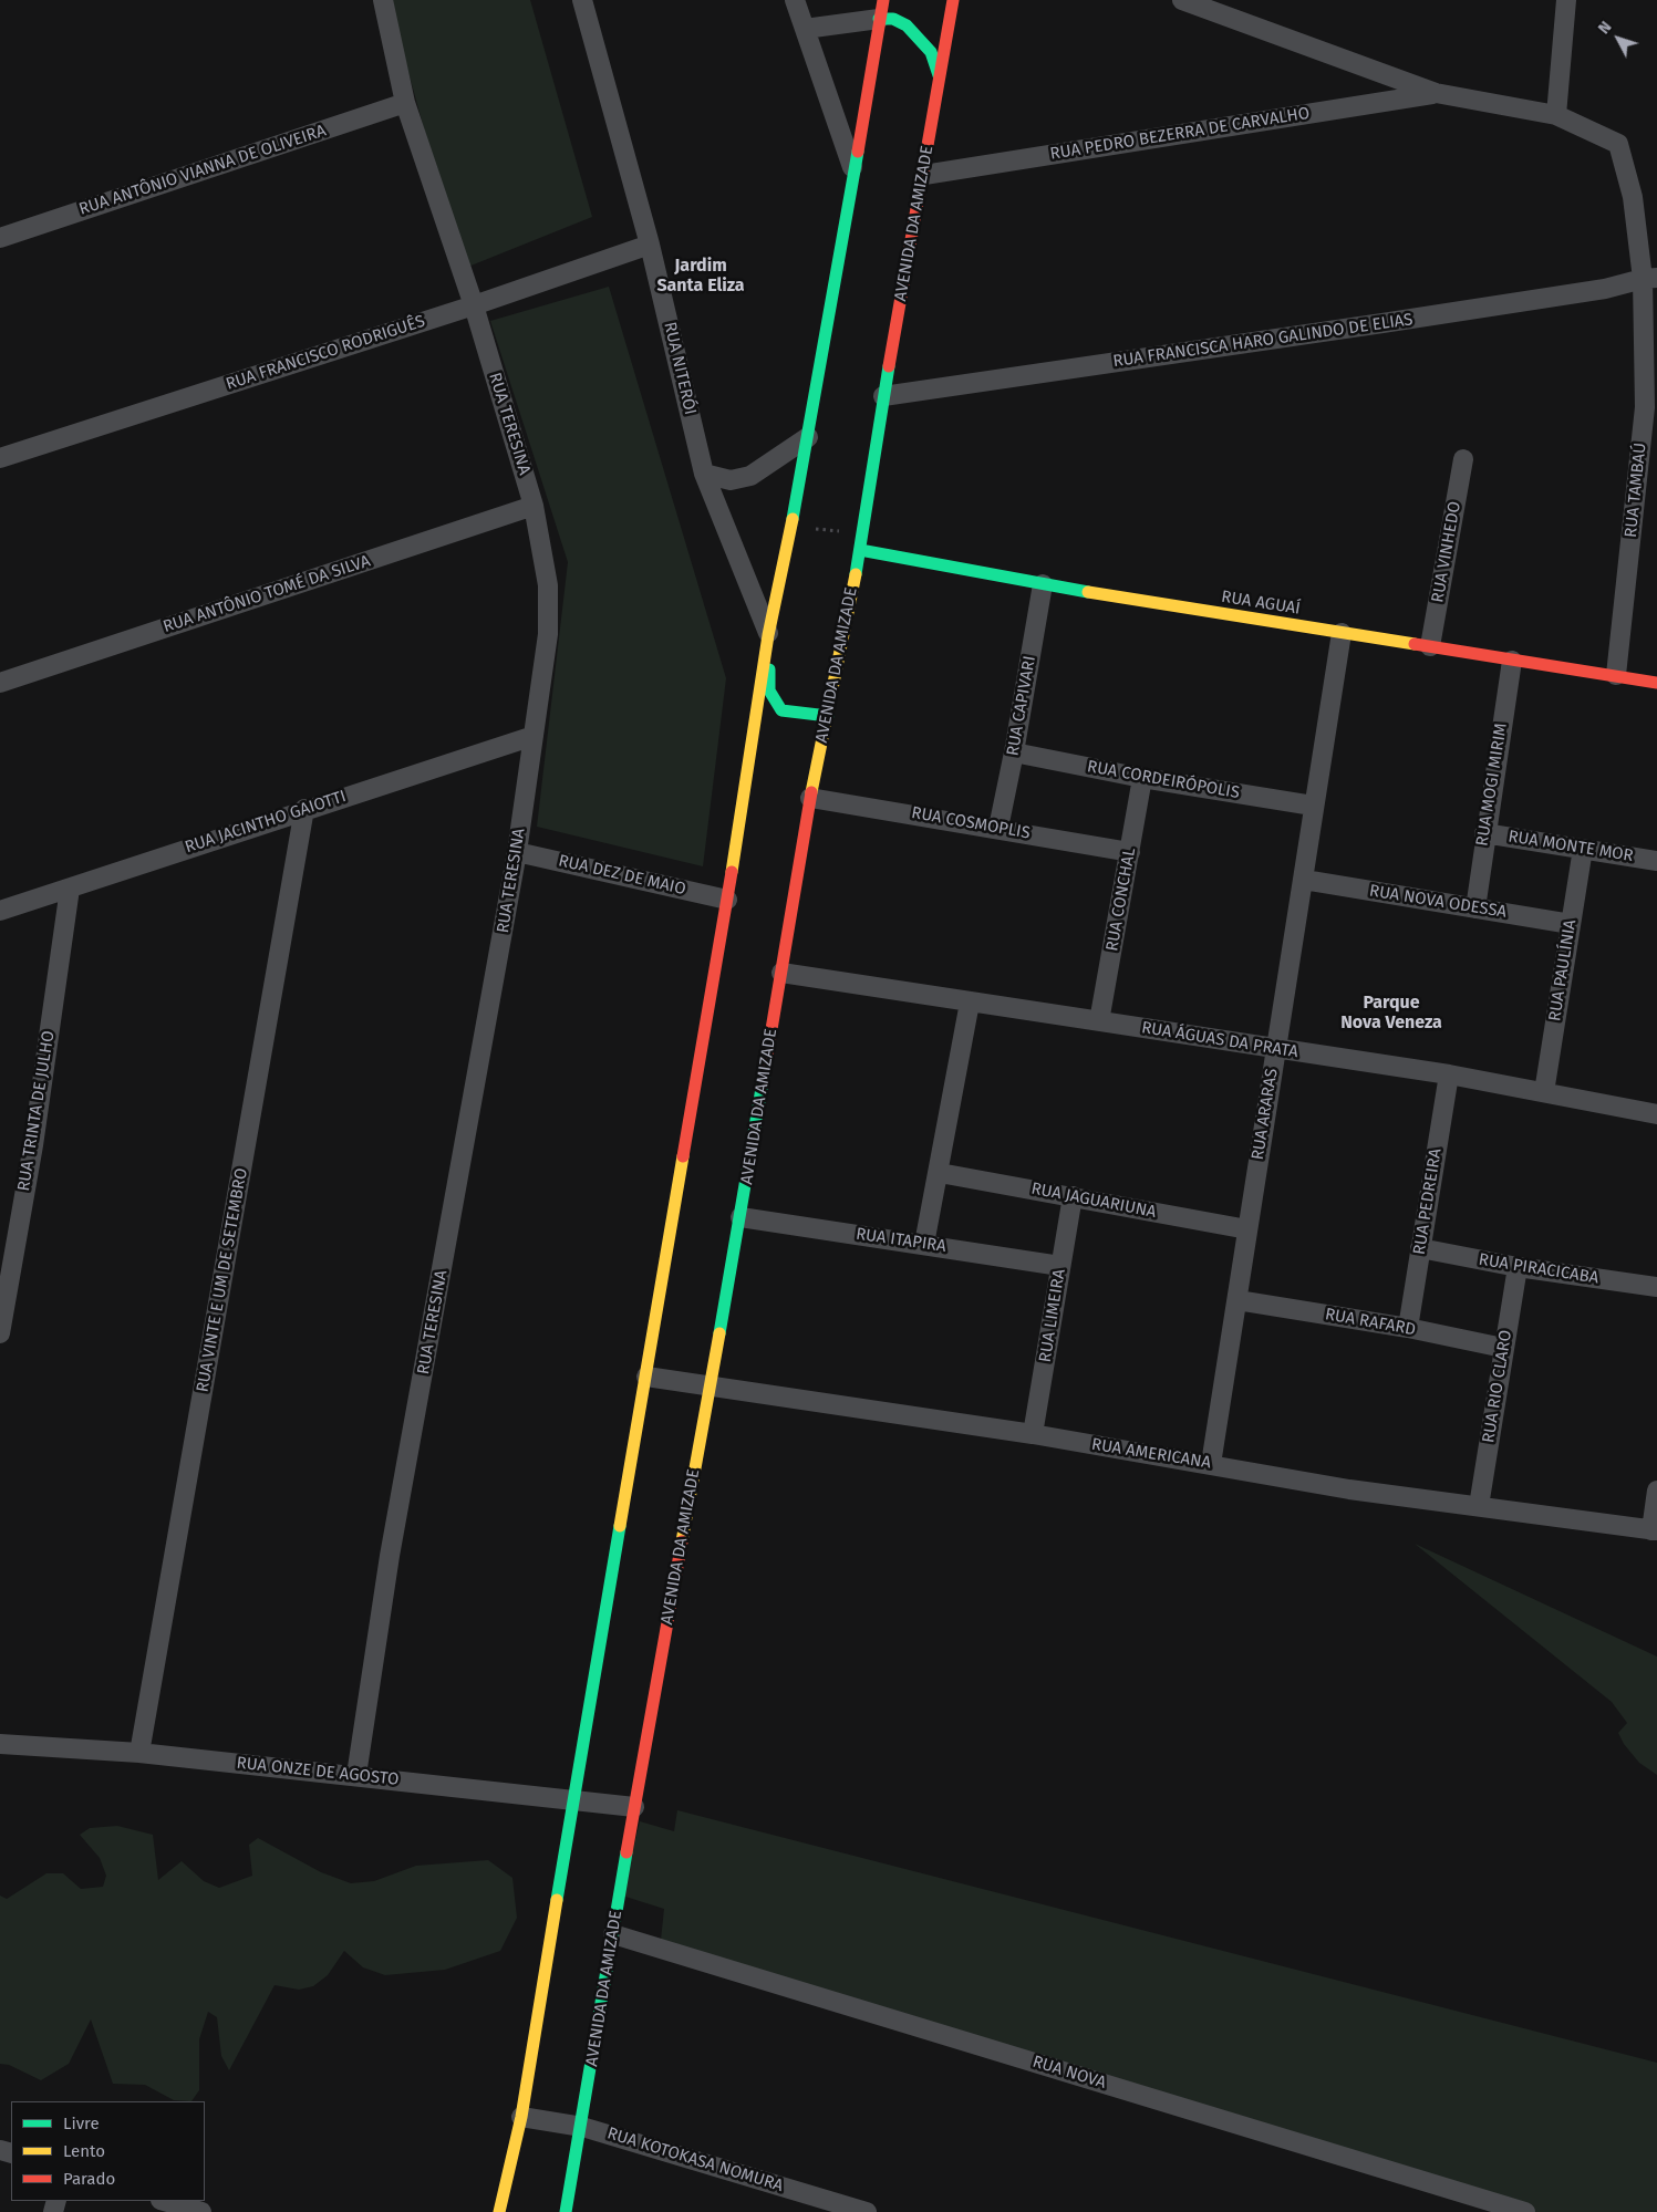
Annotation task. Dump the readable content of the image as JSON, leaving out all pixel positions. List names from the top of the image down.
{
  "streets": {
    "main road": ["AVENIDA DA AMIZADE", "RUA AGUAÍ"],
    "street": [
      "RUA PEDRO BEZERRA DE CARVALHO",
      "RUA ANTÔNIO VIANNA DE OLIVEIRA",
      "RUA FRANCISCA HARO GALINDO DE ELIAS",
      "RUA FRANCISCO RODRIGUÊS",
      "RUA NITERÓI",
      "RUA TERESINA",
      "RUA TAMBAÚ",
      "RUA VINHEDO",
      "RUA ANTÔNIO TOMÉ DA SILVA",
      "RUA CAPIVARI",
      "RUA CORDEIRÓPOLIS",
      "RUA MOGI MIRIM",
      "RUA JACINTHO GAIOTTI",
      "RUA COSMOPLIS",
      "RUA MONTE MOR",
      "RUA DEZ DE MAIO",
      "RUA CONCHAL",
      "RUA NOVA ODESSA",
      "RUA PAULÍNIA",
      "RUA ÁGUAS DA PRATA",
      "RUA TRINTA DE JULHO",
      "RUA ARARAS",
      "RUA JAGUARIUNA",
      "RUA PEDREIRA",
      "RUA ITAPIRA",
      "RUA PIRACICABA",
      "RUA VINTE E UM DE SETEMBRO",
      "RUA LIMEIRA",
      "RUA RAFARD",
      "RUA RIO CLARO",
      "RUA AMERICANA",
      "RUA ONZE DE AGOSTO",
      "RUA NOVA",
      "RUA KOTOKASA NOMURA"
    ]
  },
  "crossings": [
    ["RUA PEDRO BEZERRA DE CARVALHO", "AVENIDA DA AMIZADE"],
    ["RUA PEDRO BEZERRA DE CARVALHO", "RUA TAMBAÚ"],
    ["RUA ANTÔNIO VIANNA DE OLIVEIRA", "RUA TERESINA"],
    ["AVENIDA DA AMIZADE", "RUA FRANCISCA HARO GALINDO DE ELIAS"],
    ["AVENIDA DA AMIZADE", "RUA AGUAÍ"],
    ["AVENIDA DA AMIZADE", "RUA COSMOPLIS"],
    ["AVENIDA DA AMIZADE", "RUA ÁGUAS DA PRATA"],
    ["AVENIDA DA AMIZADE", "RUA ITAPIRA"],
    ["AVENIDA DA AMIZADE", "RUA AMERICANA"],
    ["AVENIDA DA AMIZADE", "RUA ONZE DE AGOSTO"],
    ["AVENIDA DA AMIZADE", "RUA NOVA"],
    ["AVENIDA DA AMIZADE", "RUA KOTOKASA NOMURA"],
    ["RUA FRANCISCA HARO GALINDO DE ELIAS", "RUA TAMBAÚ"],
    ["RUA FRANCISCO RODRIGUÊS", "RUA NITERÓI"],
    ["RUA FRANCISCO RODRIGUÊS", "RUA TERESINA"],
    ["RUA TERESINA", "RUA ANTÔNIO TOMÉ DA SILVA"],
    ["RUA TERESINA", "RUA JACINTHO GAIOTTI"],
    ["RUA TERESINA", "RUA DEZ DE MAIO"],
    ["RUA TERESINA", "RUA ONZE DE AGOSTO"],
    ["RUA TAMBAÚ", "RUA AGUAÍ"],
    ["RUA VINHEDO", "RUA AGUAÍ"],
    ["RUA AGUAÍ", "RUA CAPIVARI"],
    ["RUA AGUAÍ", "RUA MOGI MIRIM"],
    ["RUA AGUAÍ", "RUA ARARAS"],
    ["RUA CAPIVARI", "RUA CORDEIRÓPOLIS"],
    ["RUA CAPIVARI", "RUA COSMOPLIS"],
    ["RUA CORDEIRÓPOLIS", "RUA CONCHAL"],
    ["RUA CORDEIRÓPOLIS", "RUA ARARAS"],
    ["RUA MOGI MIRIM", "RUA MONTE MOR"],
    ["RUA MOGI MIRIM", "RUA NOVA ODESSA"],
    ["RUA JACINTHO GAIOTTI", "RUA TRINTA DE JULHO"],
    ["RUA JACINTHO GAIOTTI", "RUA VINTE E UM DE SETEMBRO"],
    ["RUA COSMOPLIS", "RUA CONCHAL"],
    ["RUA MONTE MOR", "RUA PAULÍNIA"],
    ["RUA CONCHAL", "RUA ÁGUAS DA PRATA"],
    ["RUA NOVA ODESSA", "RUA PAULÍNIA"],
    ["RUA NOVA ODESSA", "RUA ARARAS"],
    ["RUA PAULÍNIA", "RUA ÁGUAS DA PRATA"],
    ["RUA ÁGUAS DA PRATA", "RUA ARARAS"],
    ["RUA ÁGUAS DA PRATA", "RUA PEDREIRA"],
    ["RUA ARARAS", "RUA JAGUARIUNA"],
    ["RUA ARARAS", "RUA RAFARD"],
    ["RUA ARARAS", "RUA AMERICANA"],
    ["RUA JAGUARIUNA", "RUA LIMEIRA"],
    ["RUA PEDREIRA", "RUA PIRACICABA"],
    ["RUA PEDREIRA", "RUA RAFARD"],
    ["RUA ITAPIRA", "RUA LIMEIRA"],
    ["RUA PIRACICABA", "RUA RIO CLARO"],
    ["RUA VINTE E UM DE SETEMBRO", "RUA ONZE DE AGOSTO"],
    ["RUA LIMEIRA", "RUA AMERICANA"],
    ["RUA RAFARD", "RUA RIO CLARO"],
    ["RUA RIO CLARO", "RUA AMERICANA"]
  ],
  "districts": ["Jardim Santa Eliza", "Parque Nova Veneza"],
  "legend": ["Livre", "Lento", "Parado"],
  "north": "top left"
}
